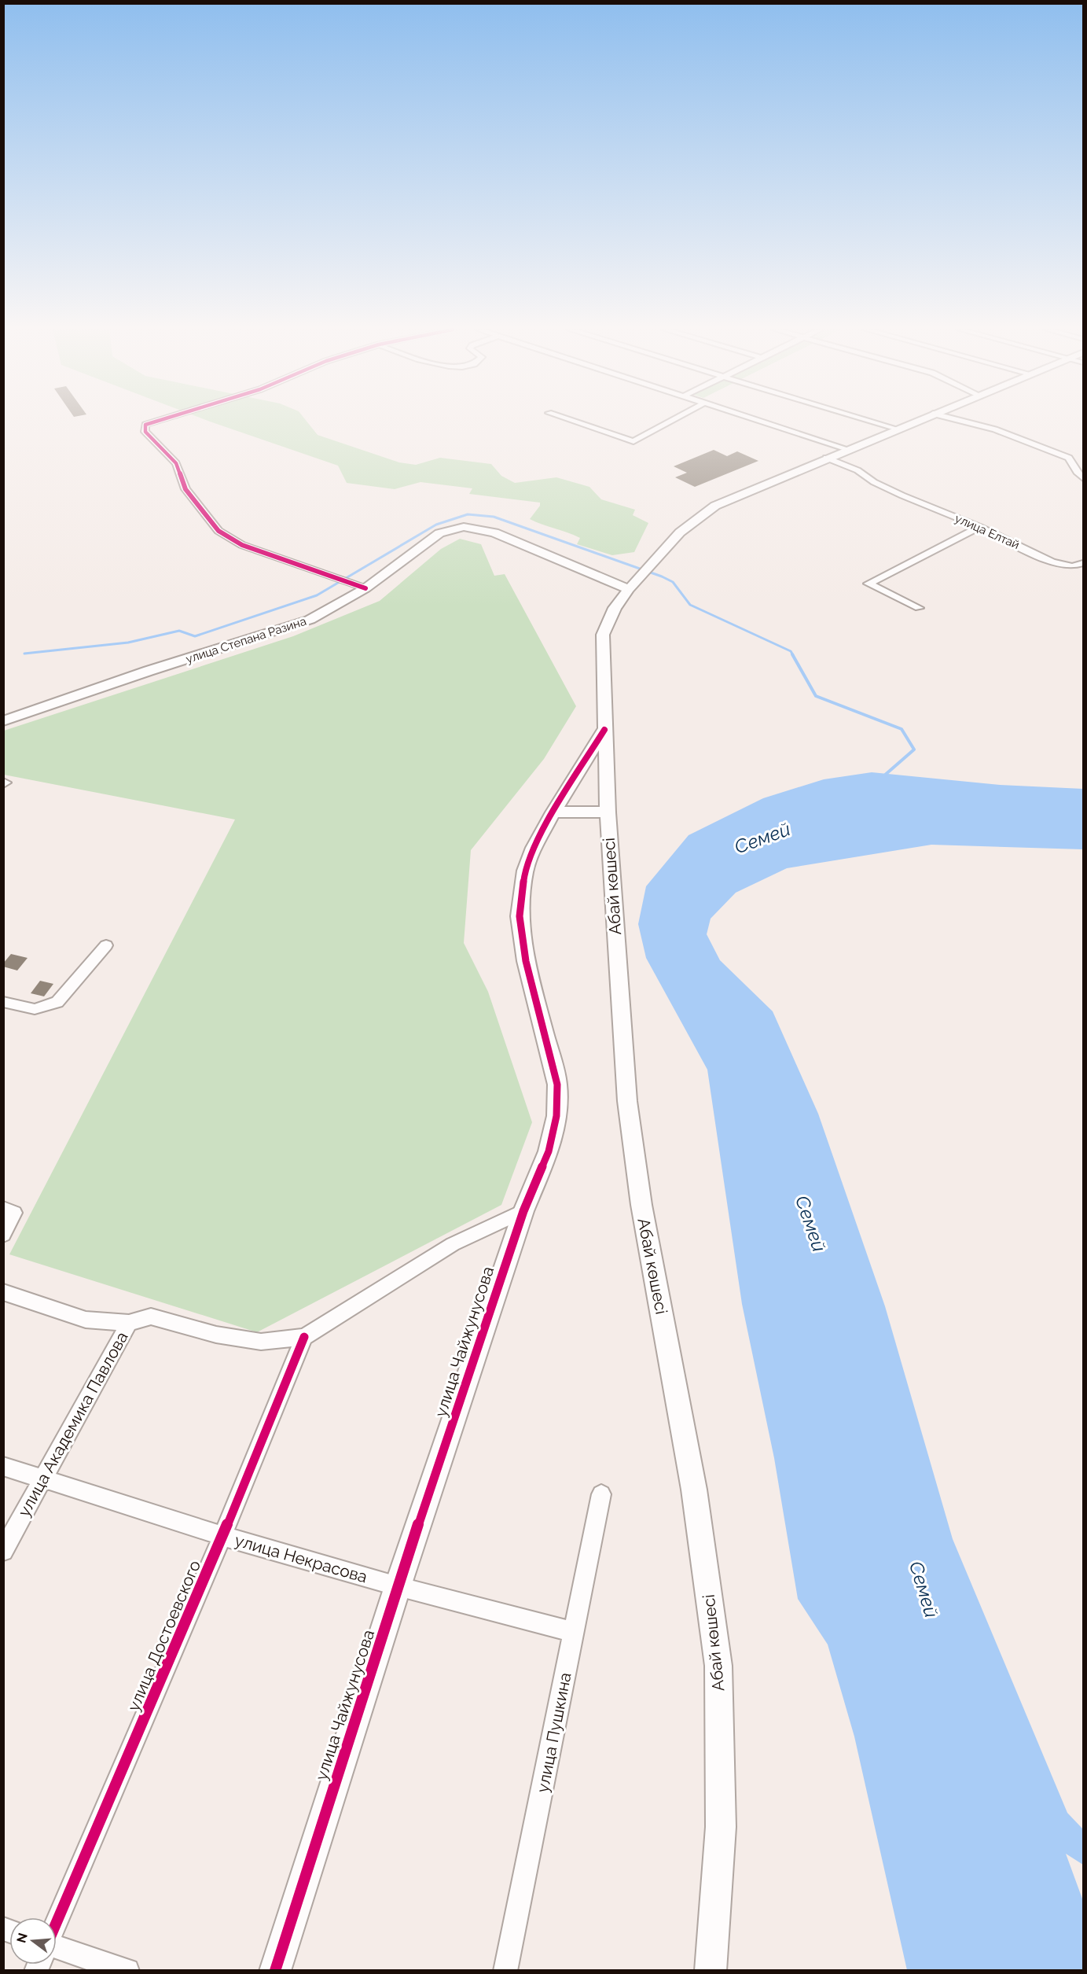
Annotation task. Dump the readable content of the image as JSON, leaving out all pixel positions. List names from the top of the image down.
{
  "streets": {
    "street": [
      "улица Елтай",
      "улица Степана Разина",
      "Абай көшесі",
      "улица Чайжунусова",
      "улица Академика Павлова",
      "улица Некрасова",
      "улица Достоевского",
      "улица Пушкина"
    ]
  },
  "crossings": [
    ["улица Елтай", "Абай көшесі"],
    ["улица Степана Разина", "Абай көшесі"],
    ["Абай көшесі", "улица Чайжунусова"],
    ["улица Чайжунусова", "улица Некрасова"],
    ["улица Академика Павлова", "улица Некрасова"],
    ["улица Академика Павлова", "улица Достоевского"],
    ["улица Некрасова", "улица Достоевского"],
    ["улица Некрасова", "улица Пушкина"]
  ],
  "water": ["Семей"],
  "north": "left"
}
